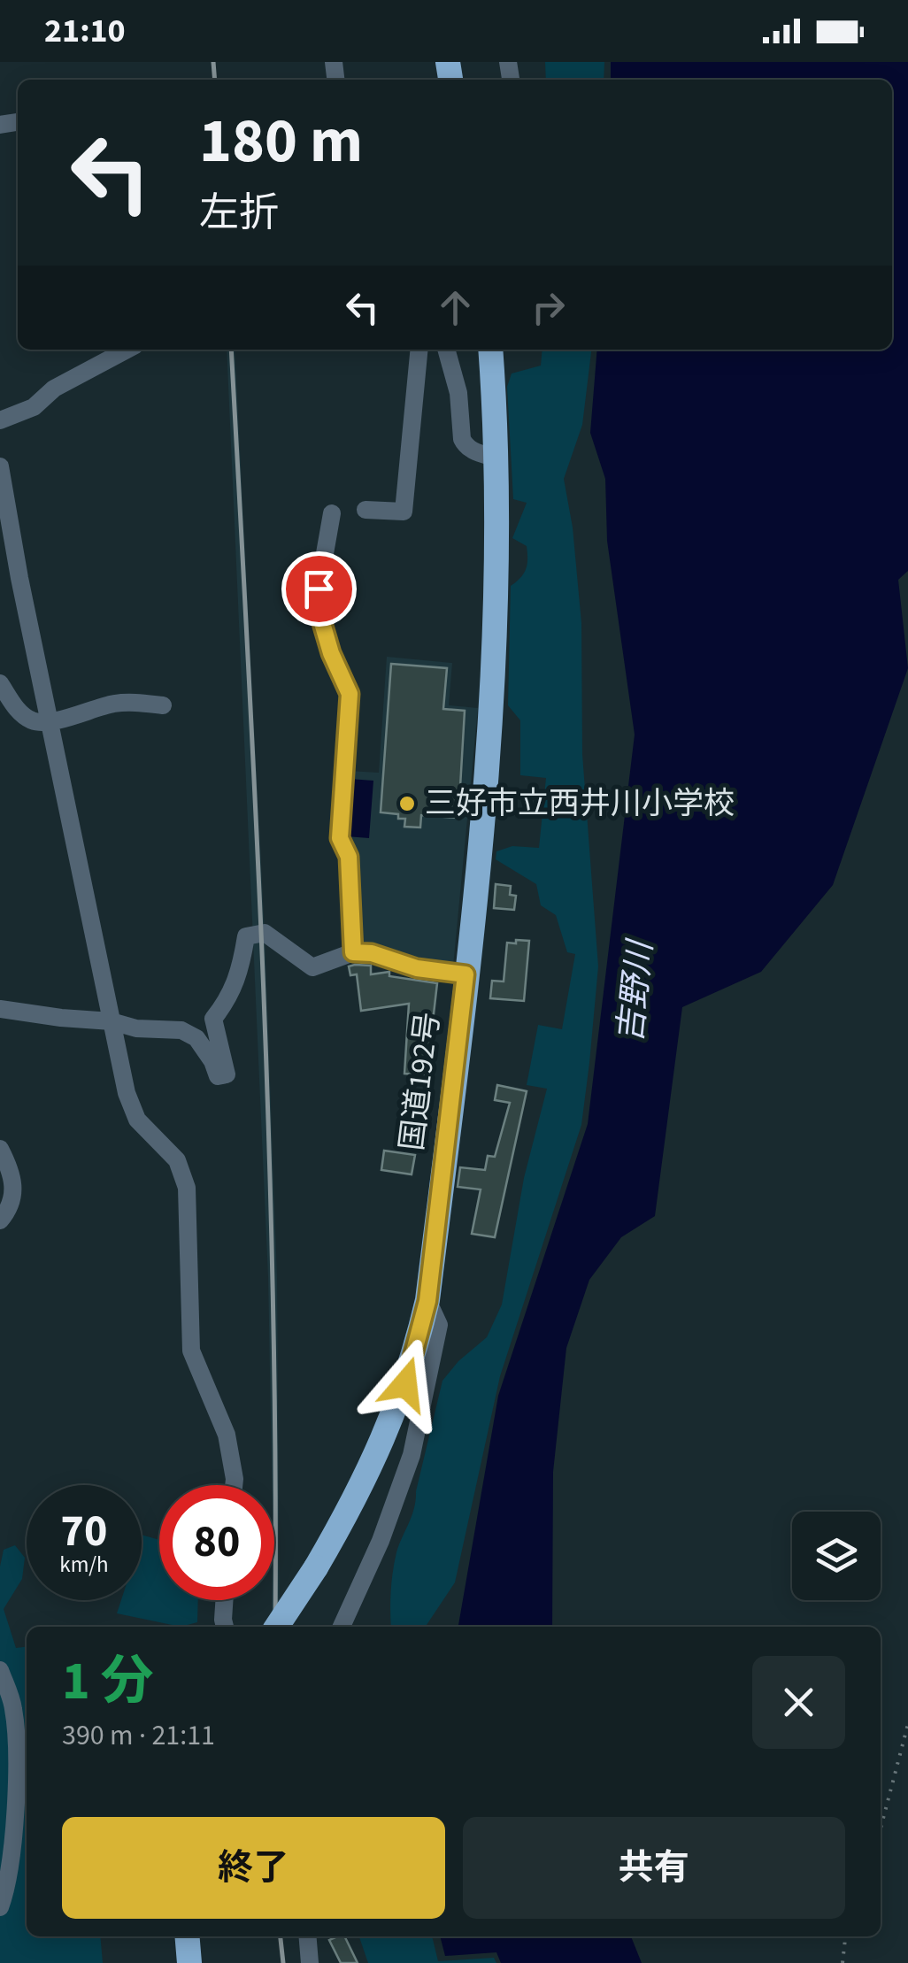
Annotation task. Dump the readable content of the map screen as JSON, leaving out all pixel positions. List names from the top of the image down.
{
  "streets": {
    "highway": ["国道192号"]
  },
  "water": ["吉野川"],
  "places": ["三好市立西井川小学校"],
  "page": {
    "status": "21:10",
    "turn": ["180 m", "左折"],
    "speed": "70 km/h",
    "limit": "80",
    "heading": ["1 分", "390 m · 21:11"],
    "buttons": ["終了", "共有"]
  }
}
